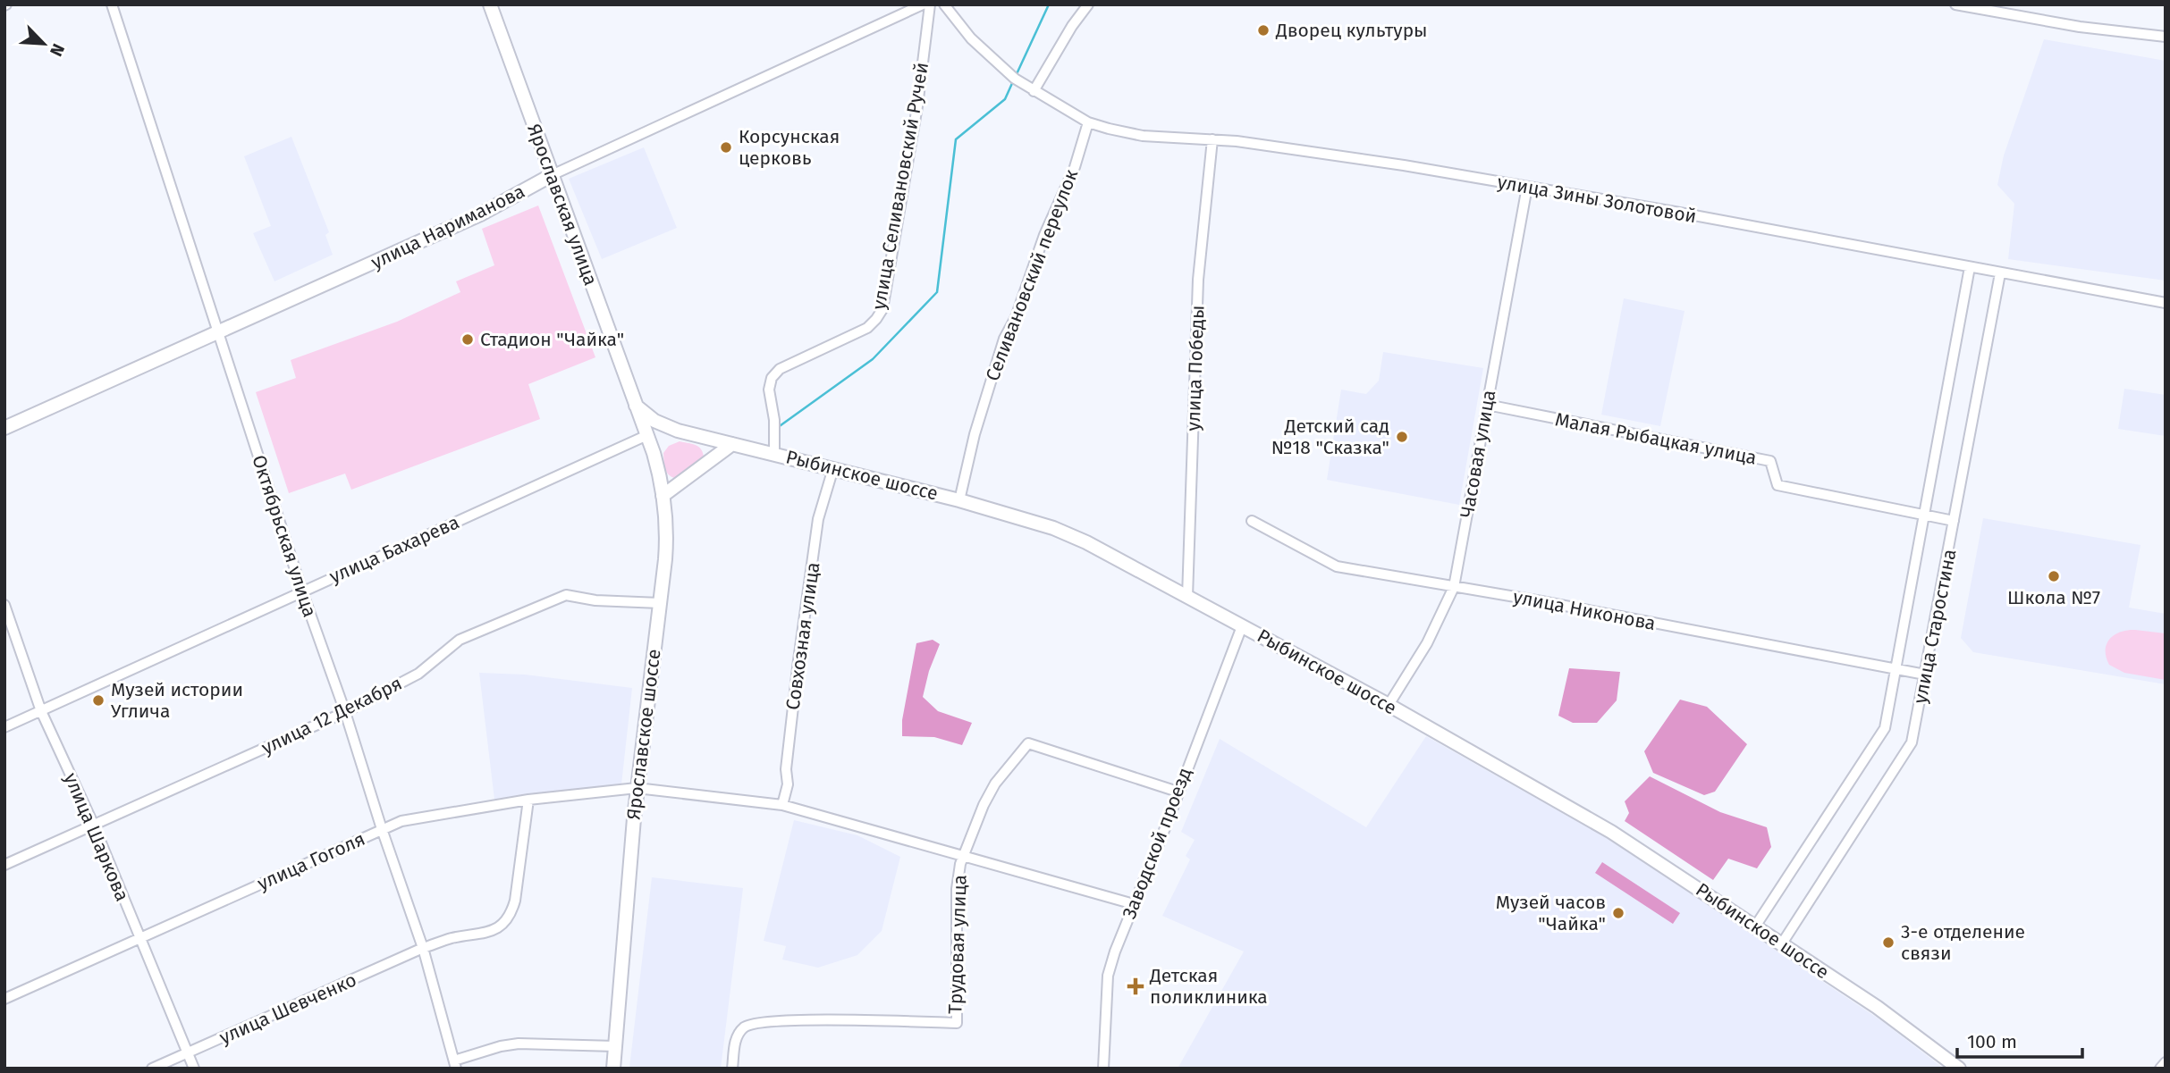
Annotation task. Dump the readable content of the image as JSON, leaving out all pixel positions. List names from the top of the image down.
{
  "streets": {
    "main road": [
      "Ярославская улица",
      "улица Нариманова",
      "Рыбинское шоссе",
      "Ярославское шоссе"
    ],
    "street": [
      "улица Селивановский Ручей",
      "улица Зины Золотовой",
      "Селивановский переулок",
      "улица Победы",
      "Малая Рыбацкая улица",
      "Часовая улица",
      "Октябрьская улица",
      "улица Бахарева",
      "улица Никонова",
      "улица Старостина",
      "Совхозная улица",
      "улица 12 Декабря",
      "улица Шаркова",
      "Заводской проезд",
      "улица Гоголя",
      "Трудовая улица",
      "улица Шевченко"
    ]
  },
  "crossings": [
    ["улица Селивановский Ручей", "Рыбинское шоссе"],
    ["улица Зины Золотовой", "Селивановский переулок"],
    ["улица Зины Золотовой", "улица Победы"],
    ["улица Зины Золотовой", "Часовая улица"],
    ["улица Зины Золотовой", "улица Старостина"],
    ["Ярославская улица", "улица Нариманова"],
    ["Ярославская улица", "Рыбинское шоссе"],
    ["Ярославская улица", "Ярославское шоссе"],
    ["улица Нариманова", "Октябрьская улица"],
    ["Селивановский переулок", "Рыбинское шоссе"],
    ["улица Победы", "Рыбинское шоссе"],
    ["Малая Рыбацкая улица", "Часовая улица"],
    ["Малая Рыбацкая улица", "улица Старостина"],
    ["Часовая улица", "Рыбинское шоссе"],
    ["Часовая улица", "улица Никонова"],
    ["Рыбинское шоссе", "улица Старостина"],
    ["Рыбинское шоссе", "Совхозная улица"],
    ["Рыбинское шоссе", "Ярославское шоссе"],
    ["Рыбинское шоссе", "Заводской проезд"],
    ["Октябрьская улица", "улица Бахарева"],
    ["Октябрьская улица", "улица 12 Декабря"],
    ["Октябрьская улица", "улица Гоголя"],
    ["Октябрьская улица", "улица Шевченко"],
    ["улица Бахарева", "Ярославское шоссе"],
    ["улица Бахарева", "улица Шаркова"],
    ["улица Никонова", "улица Старостина"],
    ["Совхозная улица", "улица Гоголя"],
    ["улица 12 Декабря", "Ярославское шоссе"],
    ["улица 12 Декабря", "улица Шаркова"],
    ["Ярославское шоссе", "улица Гоголя"],
    ["улица Шаркова", "улица Гоголя"],
    ["улица Шаркова", "улица Шевченко"],
    ["Заводской проезд", "улица Гоголя"],
    ["Заводской проезд", "Трудовая улица"],
    ["улица Гоголя", "Трудовая улица"],
    ["улица Гоголя", "улица Шевченко"]
  ],
  "places": {
    "other": [
      "Дворец культуры",
      "Корсунская церковь",
      "Стадион \"Чайка\"",
      "Детский сад №18 \"Сказка\"",
      "Школа №7",
      "Музей истории Углича",
      "Музей часов \"Чайка\"",
      "3-е отделение связи"
    ],
    "health": ["Детская поликлиника"]
  },
  "scale_bar": "100 m",
  "north": "bottom right"
}
